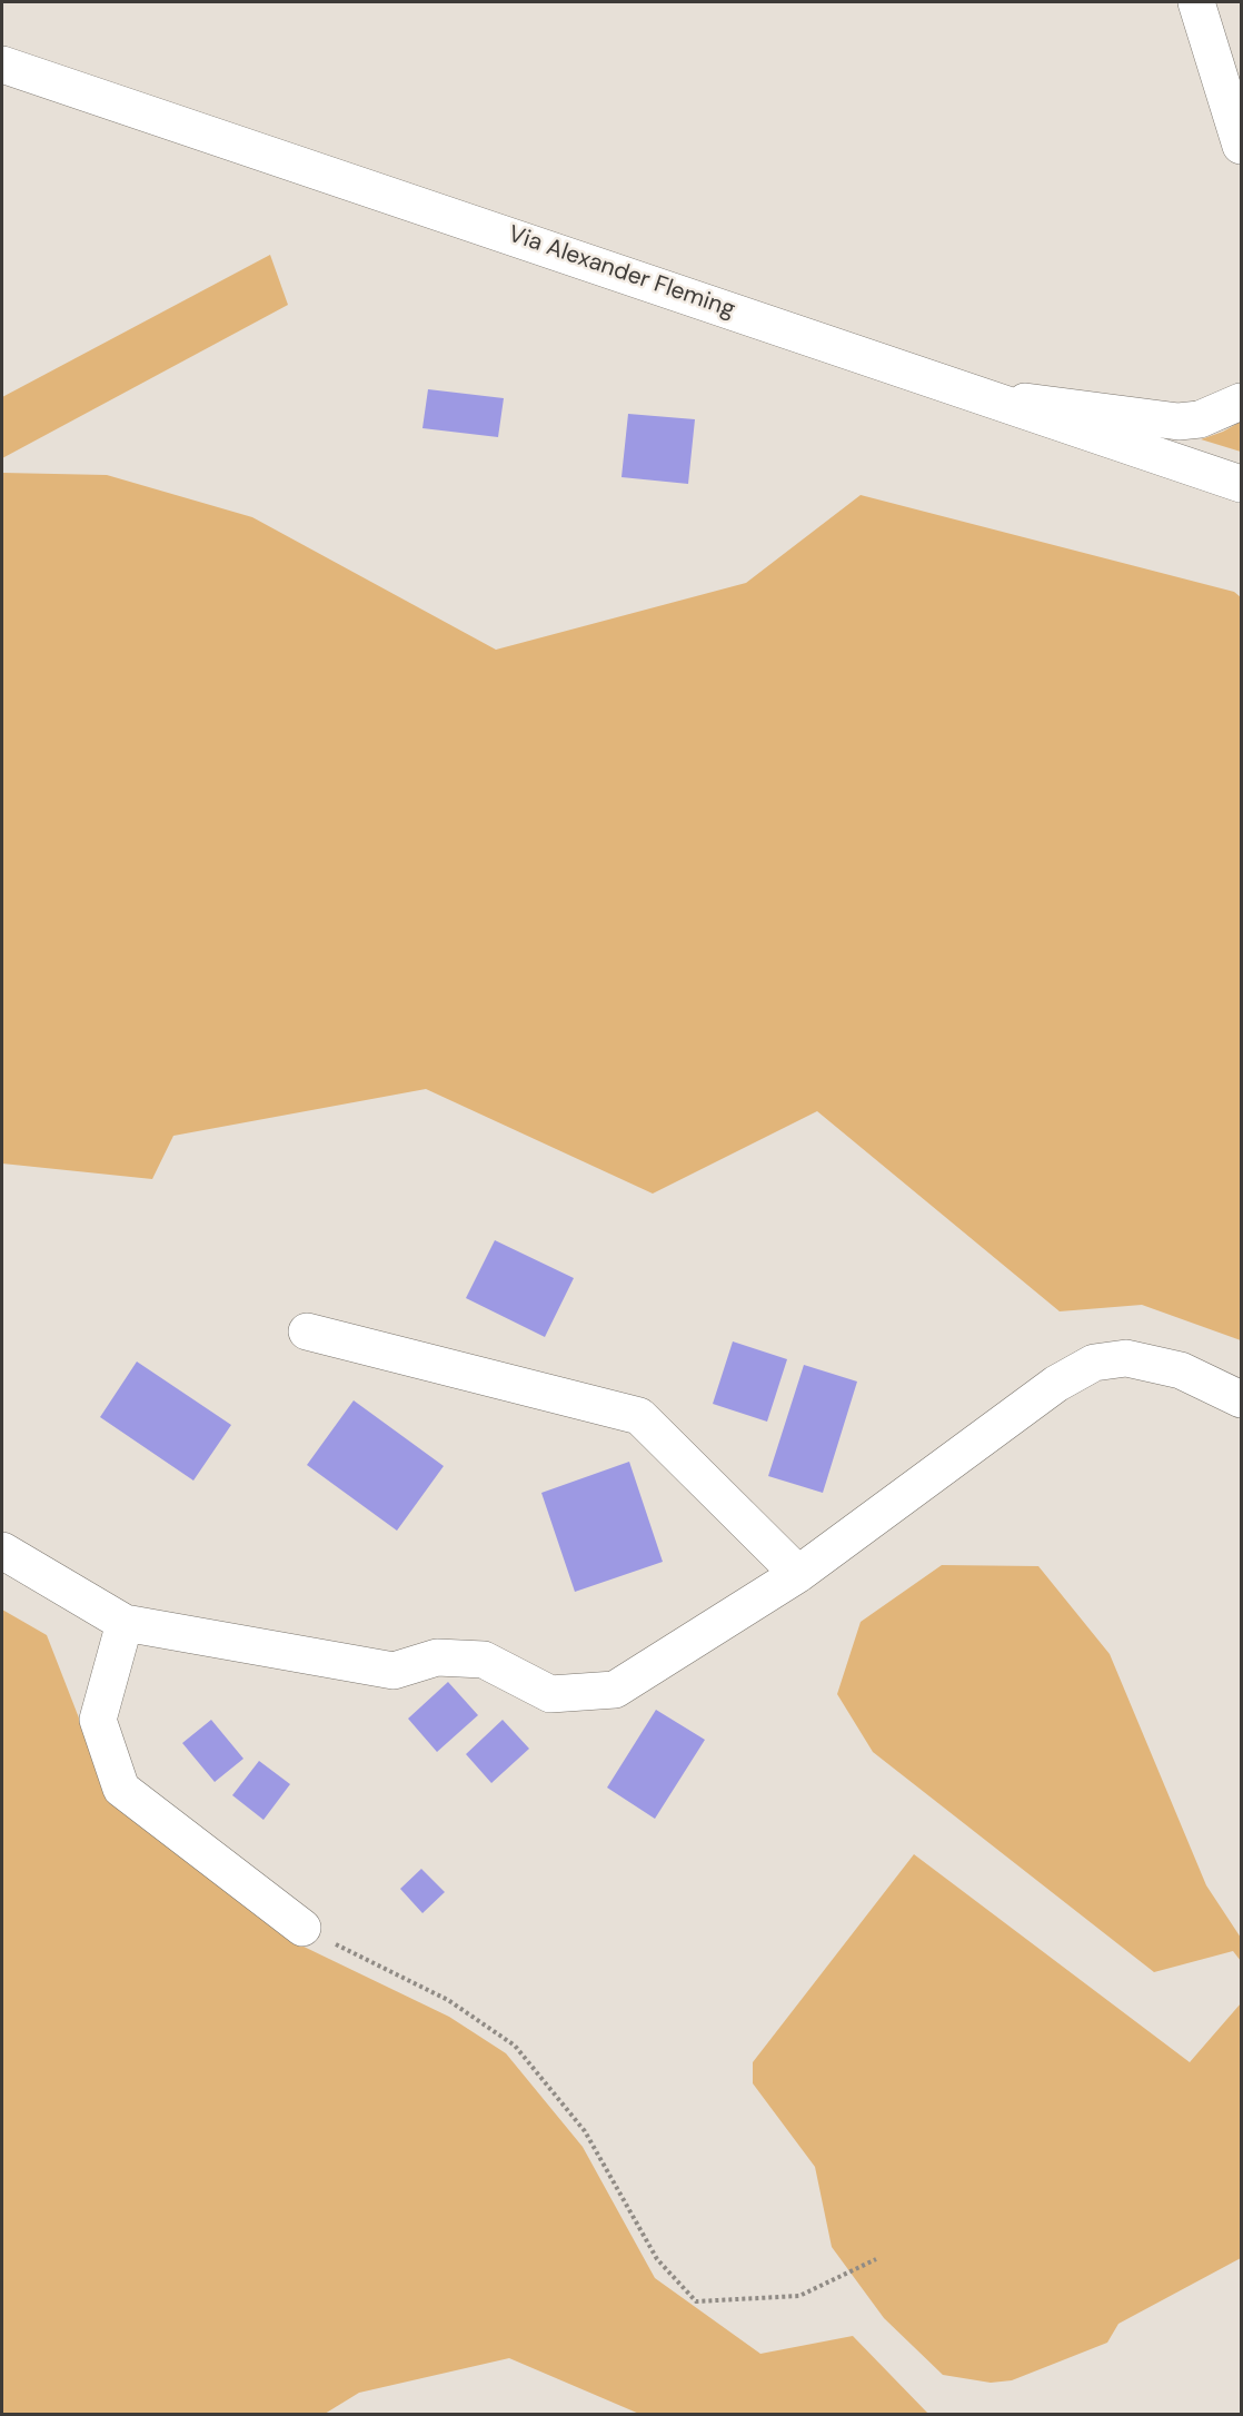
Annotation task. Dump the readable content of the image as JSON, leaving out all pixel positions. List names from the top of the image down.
{
  "streets": {
    "street": ["Via Alexander Fleming"]
  }
}
